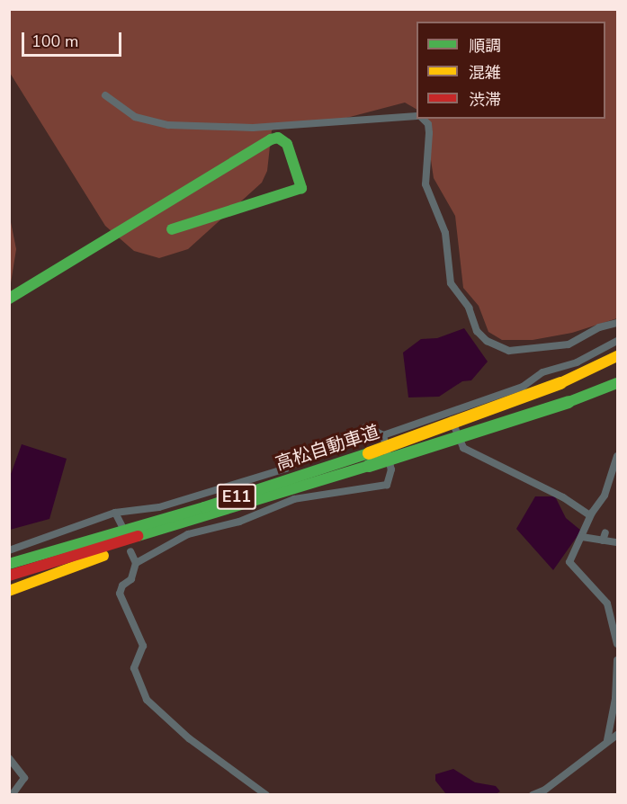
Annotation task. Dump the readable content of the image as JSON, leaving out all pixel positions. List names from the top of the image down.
{
  "streets": {
    "main road": ["高松自動車道", "E11"]
  },
  "legend": ["順調", "混雑", "渋滞"],
  "scale_bar": "100 m"
}
